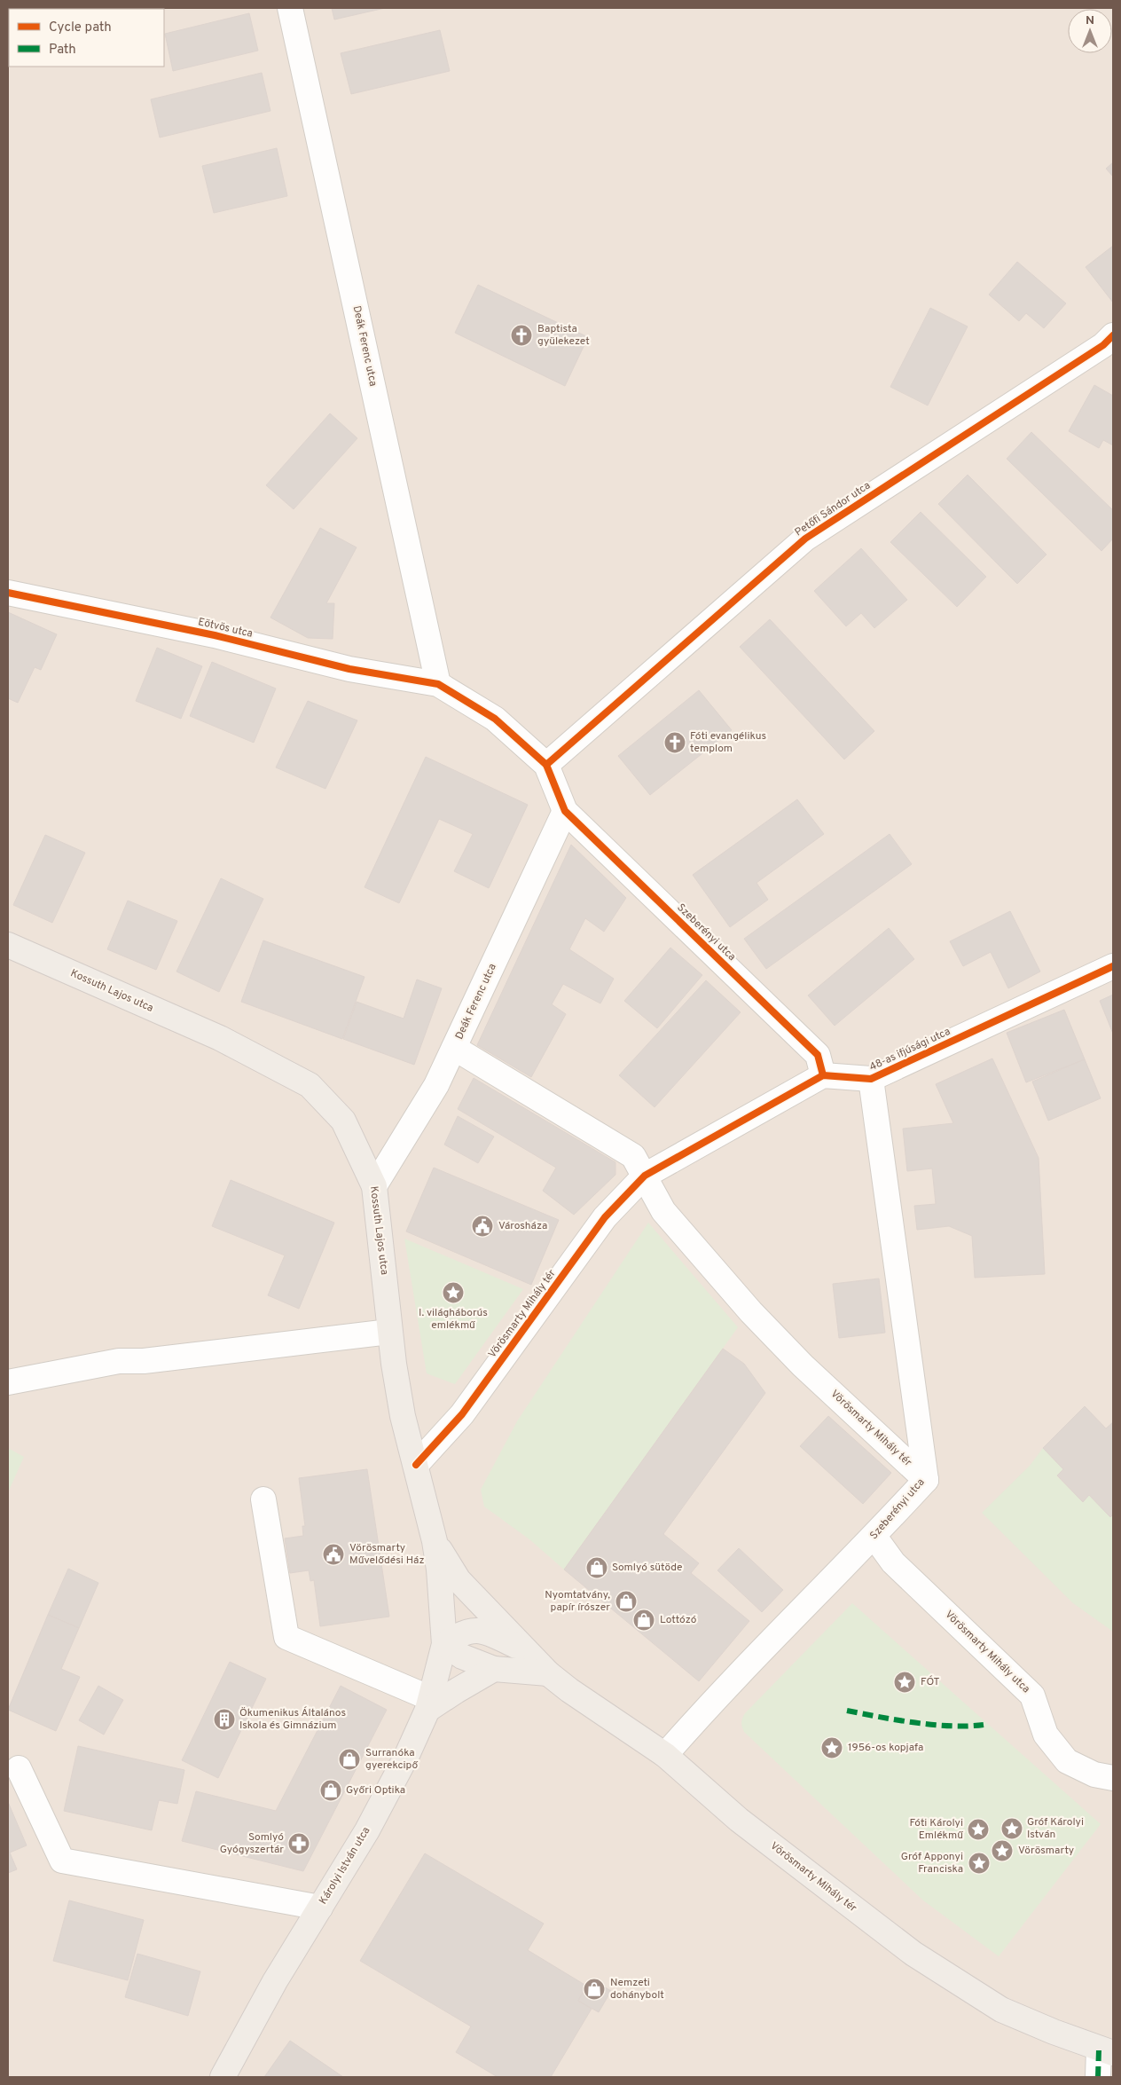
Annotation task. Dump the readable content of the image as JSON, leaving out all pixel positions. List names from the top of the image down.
{
  "streets": {
    "main road": ["Kossuth Lajos utca", "Vörösmarty Mihály tér", "Károlyi István utca"],
    "street": [
      "Deák Ferenc utca",
      "Petőfi Sándor utca",
      "Eötvös utca",
      "Szeberényi utca",
      "48-as ifjúsági utca",
      "Vörösmarty Mihály utca"
    ]
  },
  "crossings": [
    ["Deák Ferenc utca", "Eötvös utca"],
    ["Deák Ferenc utca", "Szeberényi utca"],
    ["Deák Ferenc utca", "Kossuth Lajos utca"],
    ["Deák Ferenc utca", "Vörösmarty Mihály tér"],
    ["Szeberényi utca", "48-as ifjúsági utca"],
    ["Szeberényi utca", "Vörösmarty Mihály tér"],
    ["Szeberényi utca", "Vörösmarty Mihály utca"],
    ["Kossuth Lajos utca", "Vörösmarty Mihály tér"],
    ["Kossuth Lajos utca", "Károlyi István utca"],
    ["Vörösmarty Mihály tér", "Károlyi István utca"]
  ],
  "places": {
    "church": ["Baptista gyülekezet", "Fóti evangélikus templom"],
    "public building": ["Városháza", "Vörösmarty Művelődési Ház"],
    "place": [
      "I. világháborús emlékmű",
      "FÓT",
      "1956-os kopjafa",
      "Gróf Károlyi István",
      "Fóti Károlyi Emlékmű",
      "Vörösmarty",
      "Gróf Apponyi Franciska"
    ],
    "shop": [
      "Somlyó sütöde",
      "Nyomtatvány, papír írószer",
      "Lottózó",
      "Surranóka gyerekcipő",
      "Győri Optika",
      "Nemzeti dohánybolt"
    ],
    "building": ["Ökumenikus Általános Iskola és Gimnázium"],
    "pharmacy": ["Somlyó Gyógyszertár"]
  },
  "legend": ["Cycle path", "Path"],
  "north": "top"
}
